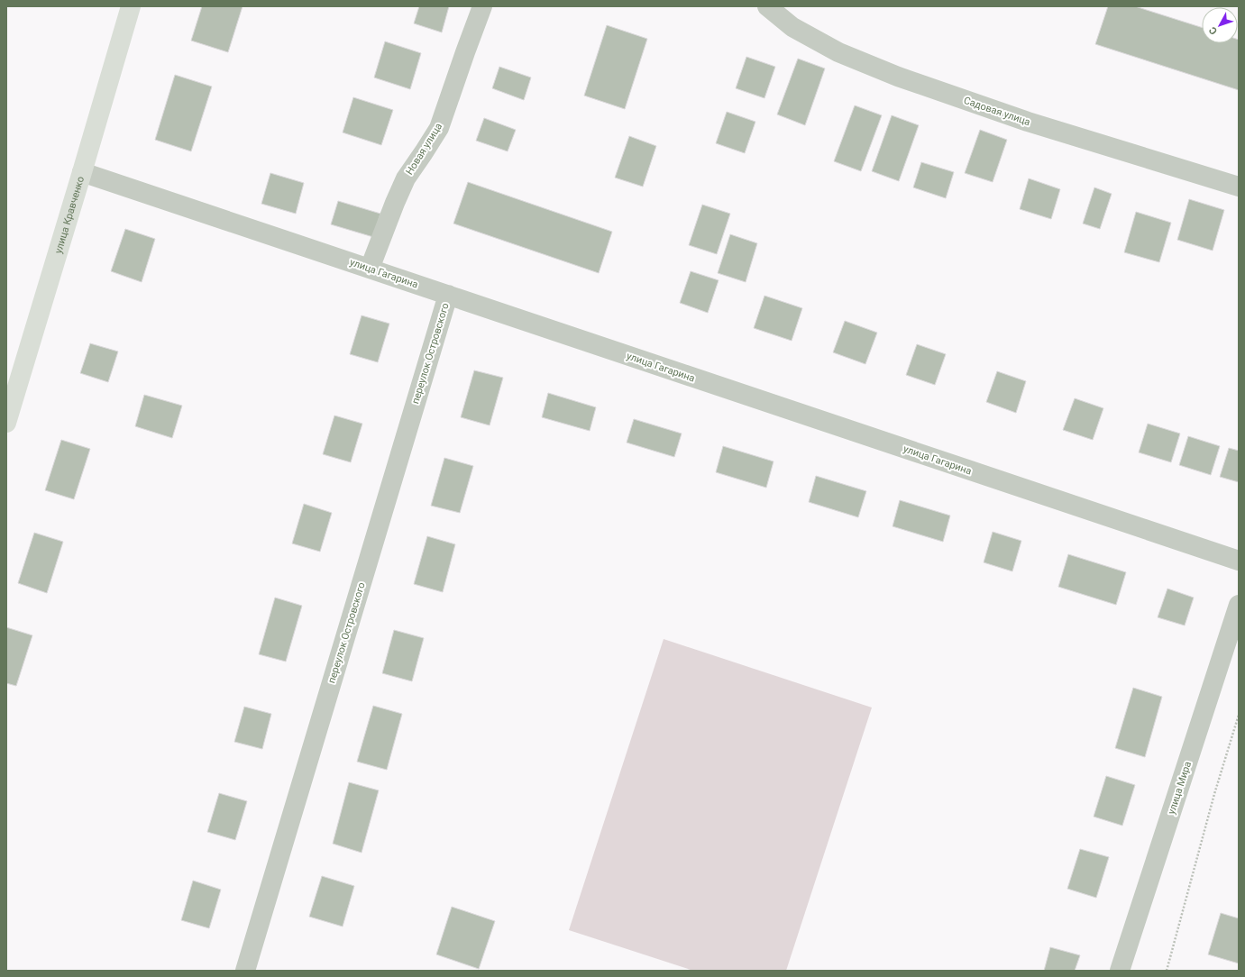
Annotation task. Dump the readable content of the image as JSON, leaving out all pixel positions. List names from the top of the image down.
{
  "streets": {
    "street": [
      "Садовая улица",
      "Новая улица",
      "улица Кравченко",
      "улица Гагарина",
      "переулок Островского",
      "улица Мира"
    ]
  },
  "crossings": [
    ["Новая улица", "улица Гагарина"],
    ["улица Кравченко", "улица Гагарина"],
    ["улица Гагарина", "переулок Островского"]
  ],
  "north": "bottom left"
}
